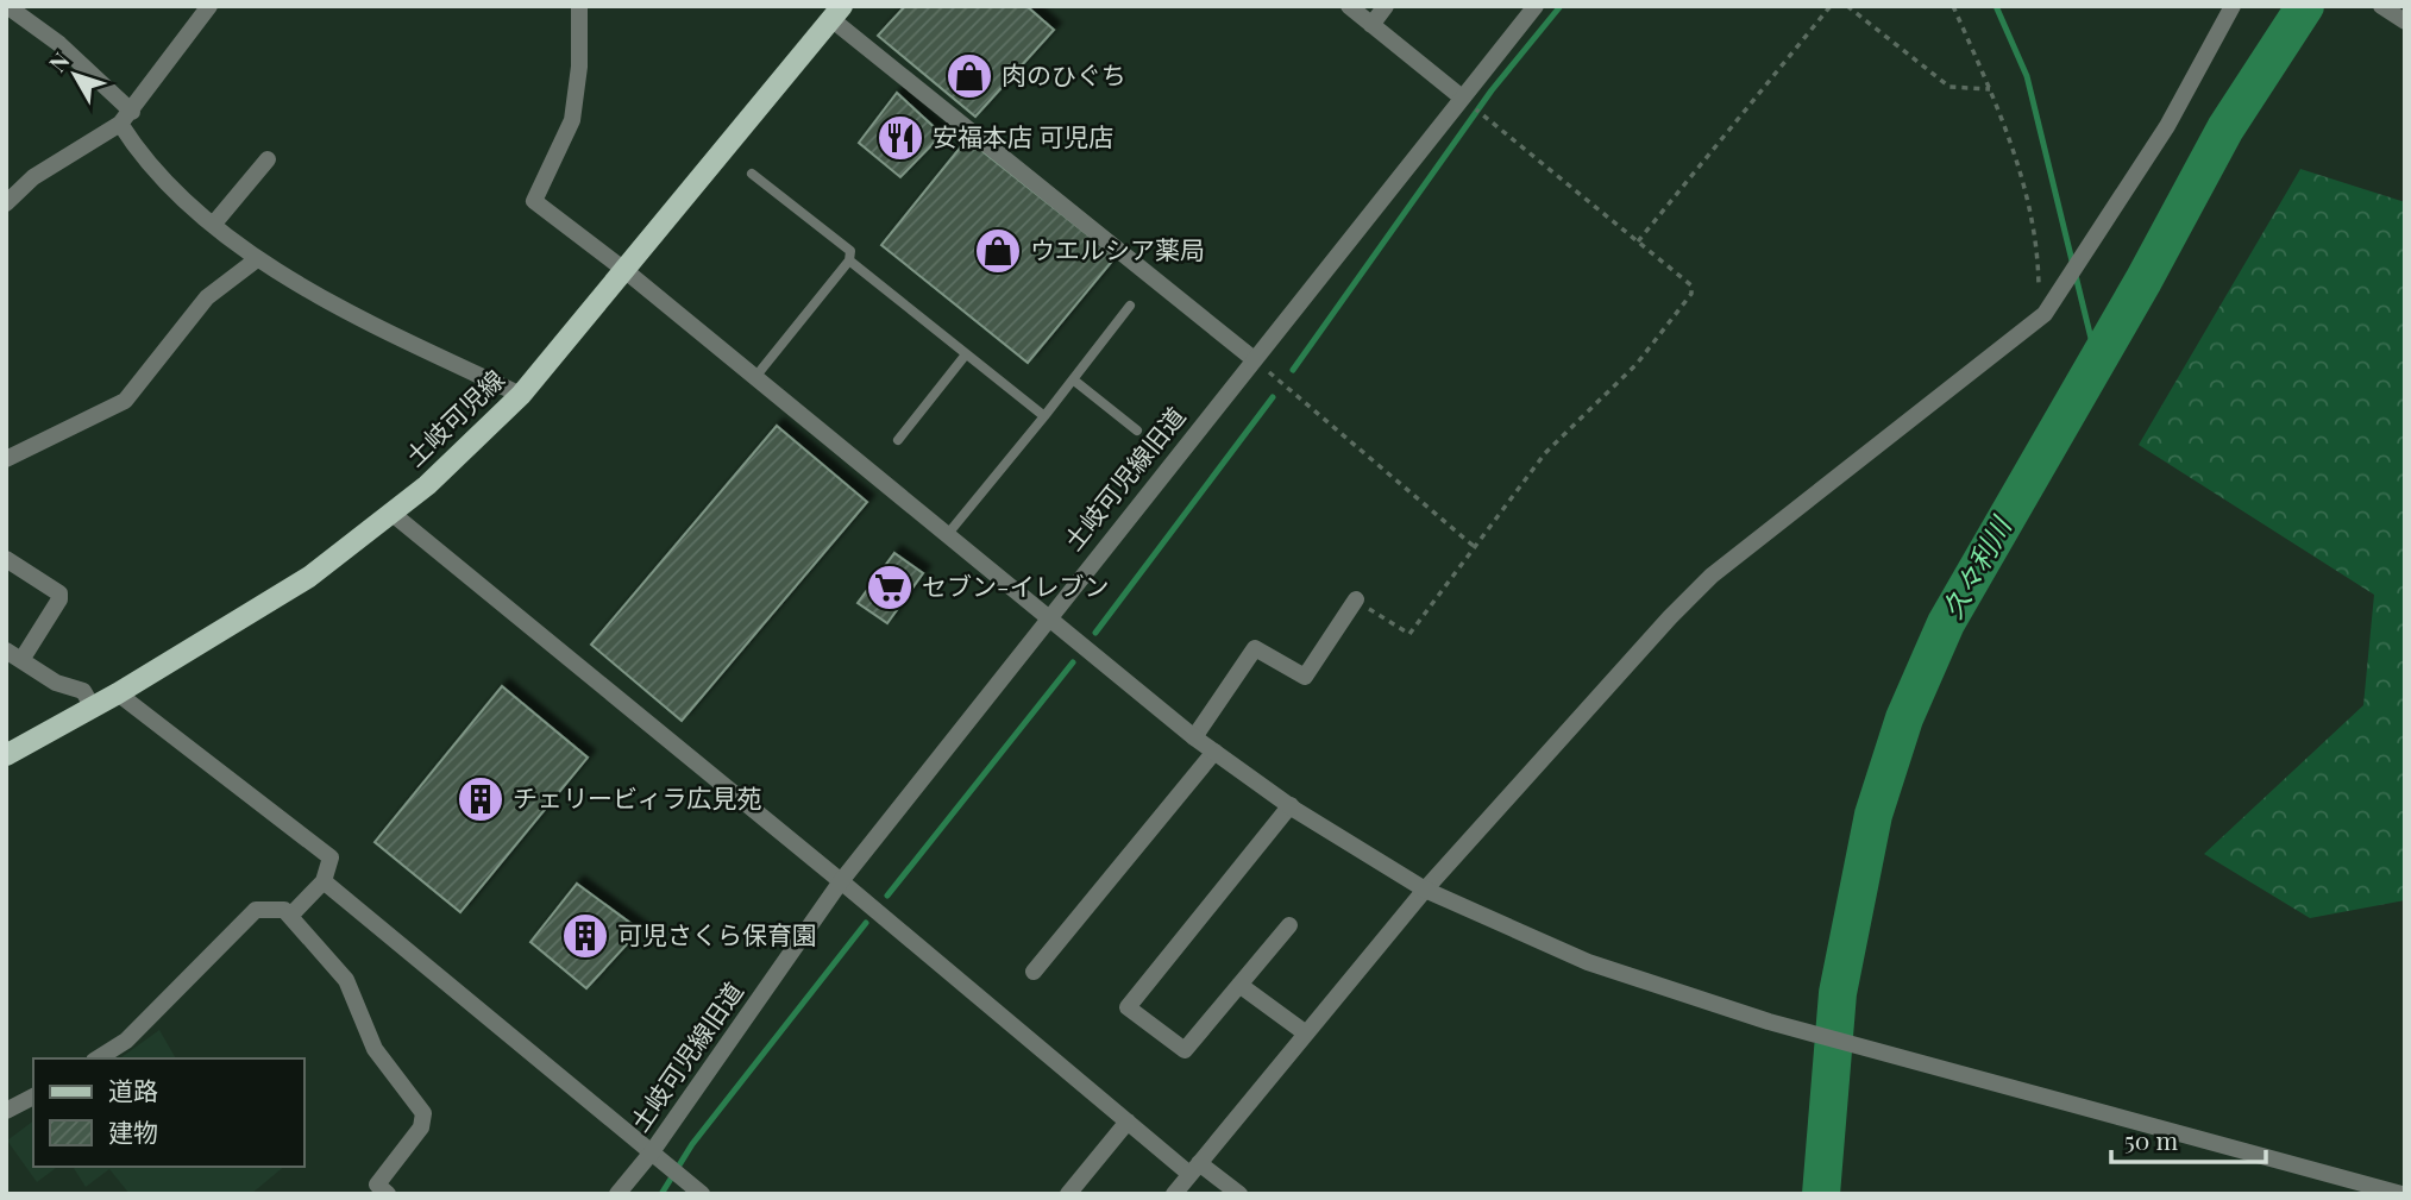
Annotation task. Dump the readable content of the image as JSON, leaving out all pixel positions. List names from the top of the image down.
{
  "streets": {
    "main road": ["土岐可児線"],
    "street": ["土岐可児線旧道"]
  },
  "water": ["久々利川"],
  "places": {
    "shop": ["肉のひぐち", "ウエルシア薬局"],
    "restaurant": ["安福本店 可児店"],
    "supermarket": ["セブン-イレブン"],
    "building": ["チェリービィラ広見苑", "可児さくら保育園"]
  },
  "legend": ["道路", "建物"],
  "scale_bar": "50 m",
  "north": "top left"
}
